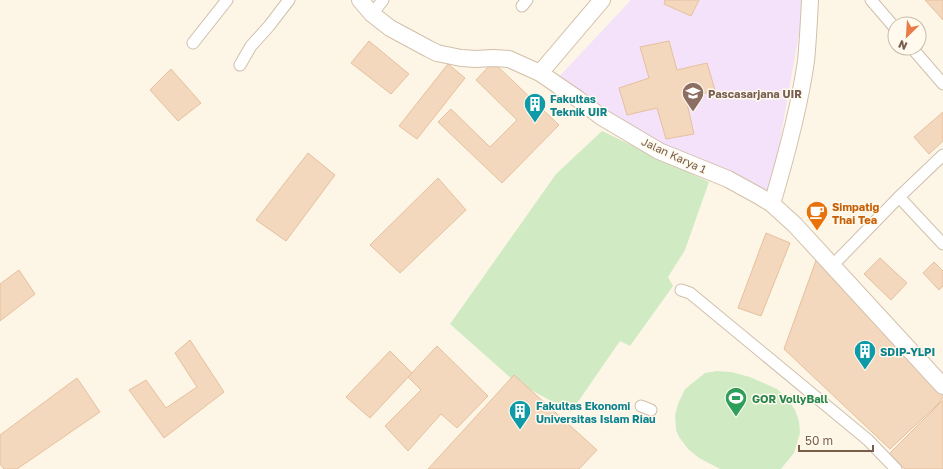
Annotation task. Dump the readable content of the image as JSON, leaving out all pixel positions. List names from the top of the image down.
{
  "streets": {
    "street": ["Jalan Karya 1"]
  },
  "places": {
    "school or university": ["Pascasarjana UIR"],
    "building": ["Fakultas Teknik UIR", "SDIP-YLPI", "Fakultas Ekonomi Universitas Islam Riau"],
    "cafe": ["Simpatig Thai Tea"],
    "sports": ["GOR VollyBall"]
  },
  "scale_bar": "50 m",
  "north": "bottom left"
}
